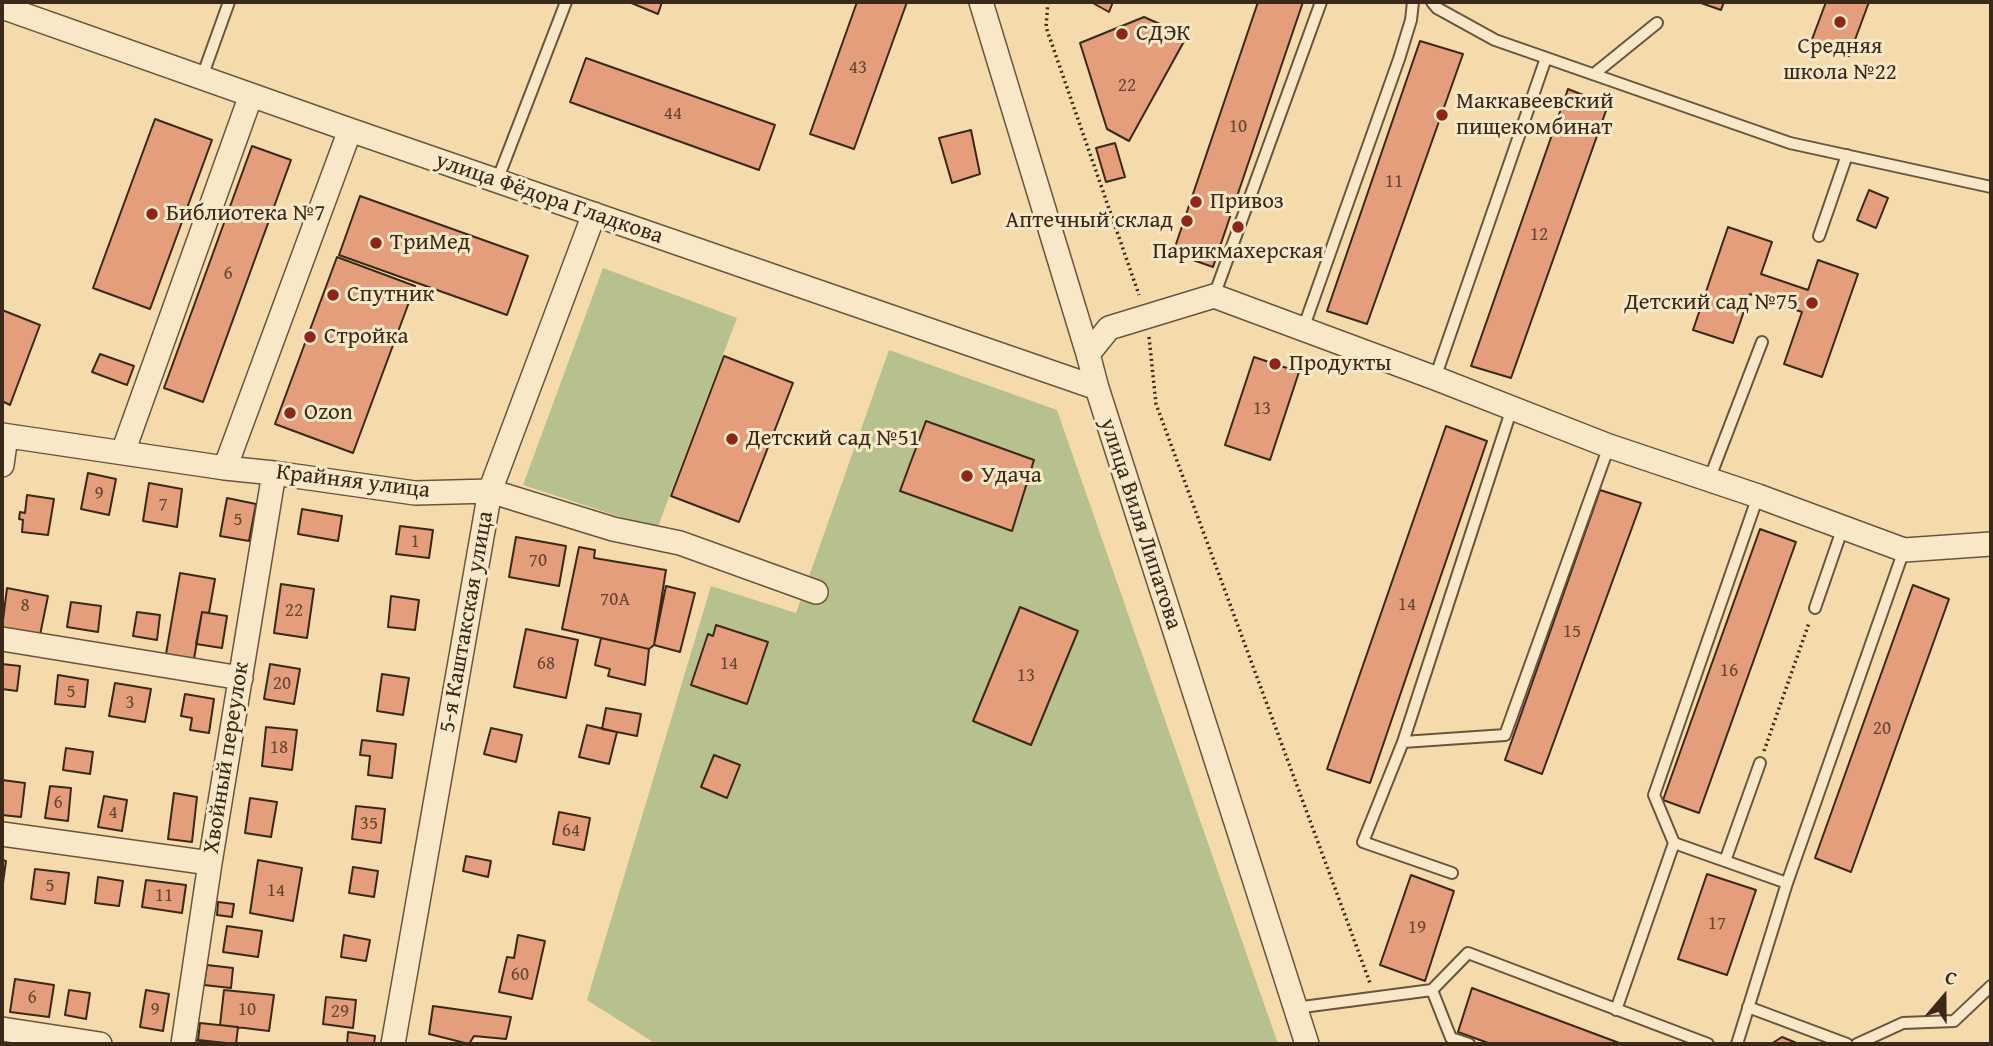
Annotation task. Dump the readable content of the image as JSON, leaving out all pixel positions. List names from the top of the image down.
{
  "streets": {
    "street": [
      "улица Фёдора Гладкова",
      "Крайняя улица",
      "улица Виля Липатова",
      "5-я Каштакская улица",
      "Хвойный переулок"
    ]
  },
  "crossings": [
    ["улица Фёдора Гладкова", "улица Виля Липатова"],
    ["улица Фёдора Гладкова", "5-я Каштакская улица"],
    ["Крайняя улица", "5-я Каштакская улица"],
    ["Крайняя улица", "Хвойный переулок"]
  ],
  "places": [
    "Средняя школа №22",
    "СДЭК",
    "Маккавеевский пищекомбинат",
    "Привоз",
    "Библиотека №7",
    "Аптечный склад",
    "Парикмахерская",
    "ТриМед",
    "Спутник",
    "Детский сад №75",
    "Стройка",
    "Продукты",
    "Ozon",
    "Детский сад №51",
    "Удача"
  ],
  "house_numbers": [
    "43",
    "22",
    "44",
    "10",
    "11",
    "12",
    "6",
    "13",
    "9",
    "7",
    "5",
    "1",
    "70",
    "70А",
    "14",
    "8",
    "22",
    "15",
    "68",
    "14",
    "16",
    "13",
    "20",
    "5",
    "3",
    "20",
    "18",
    "6",
    "4",
    "35",
    "64",
    "5",
    "14",
    "11",
    "17",
    "19",
    "60",
    "6",
    "9",
    "10",
    "29"
  ],
  "north": "top"
}
